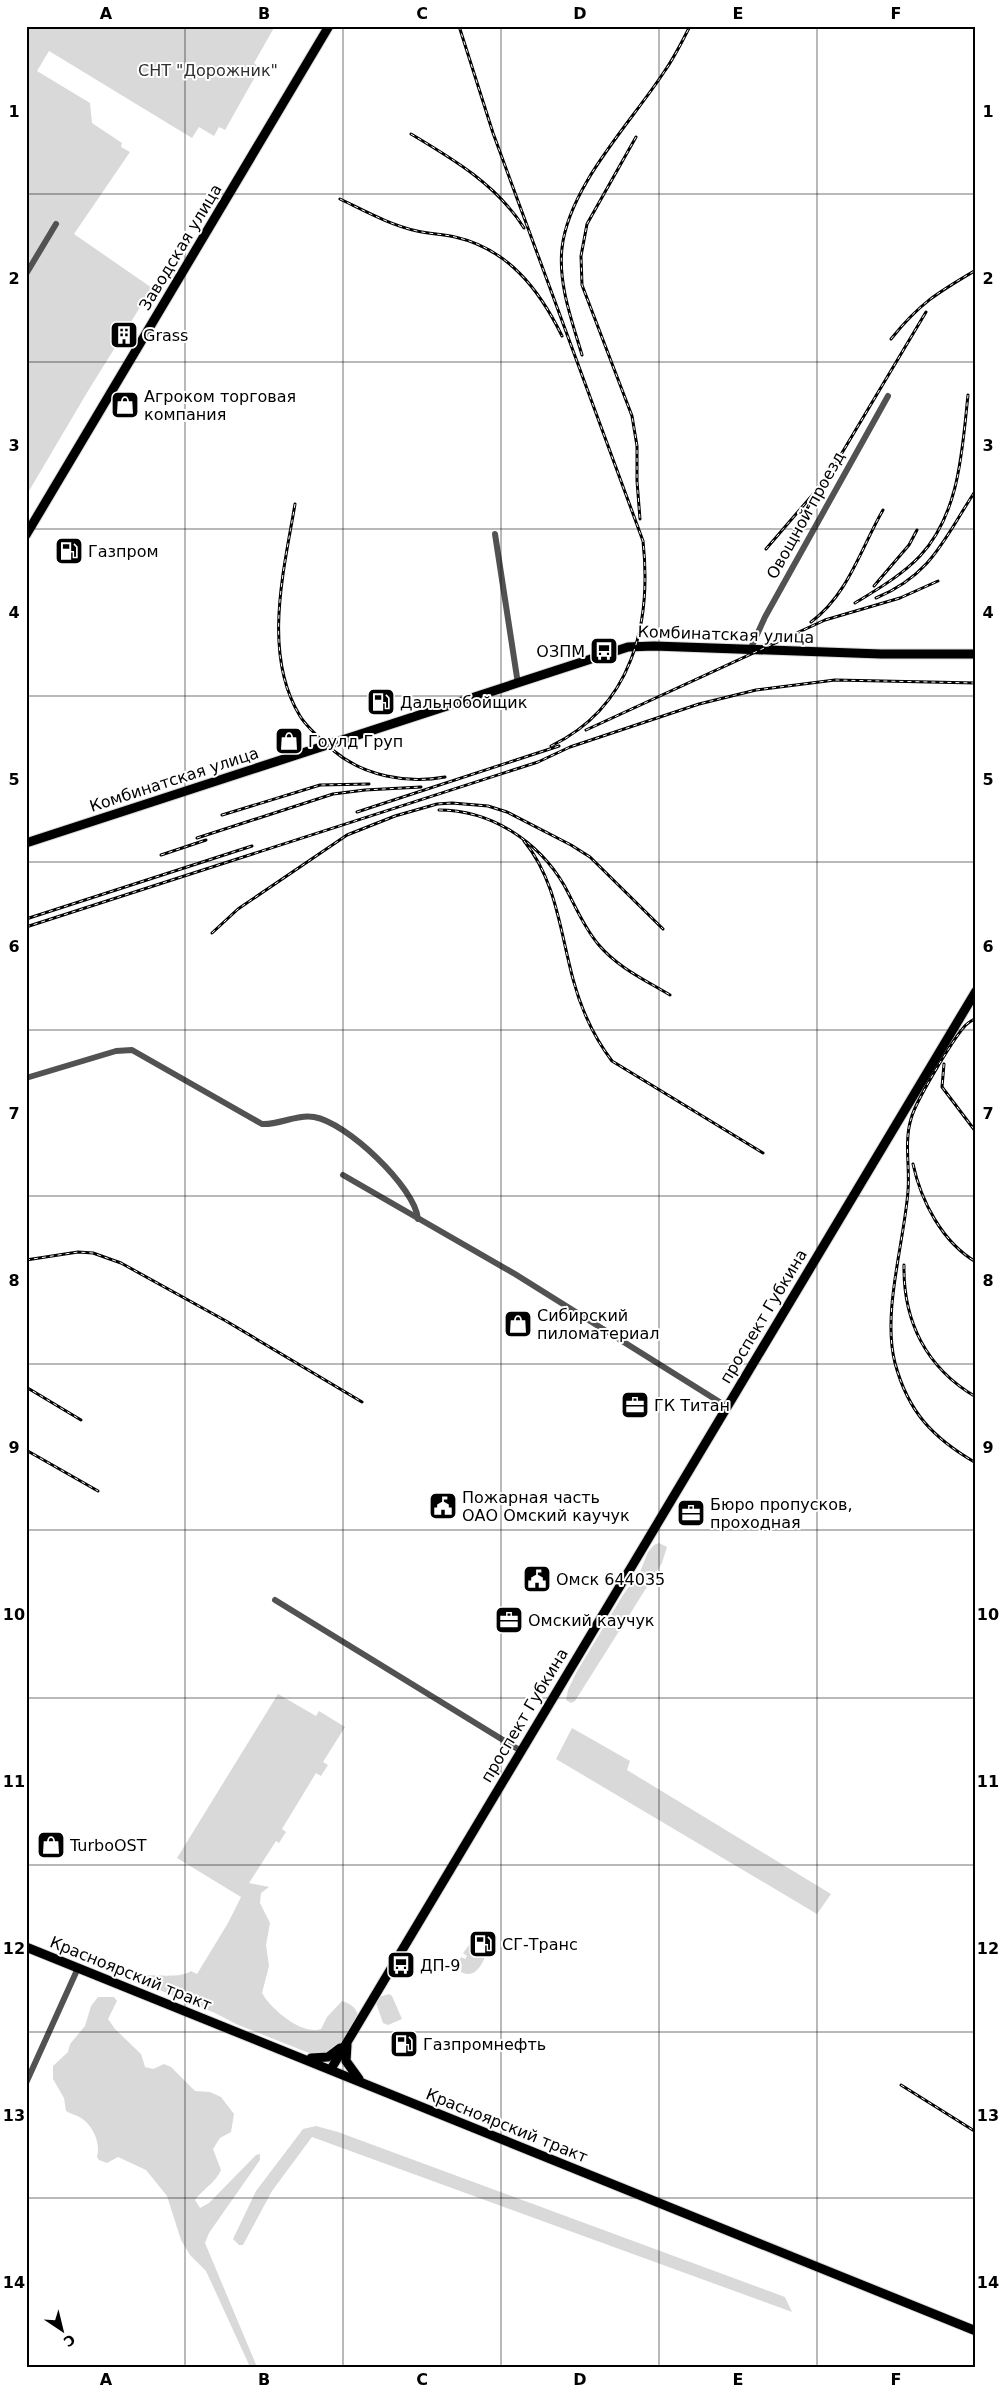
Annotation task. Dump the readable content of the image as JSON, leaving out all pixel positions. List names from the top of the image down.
{
  "streets": {
    "main road": [
      "Заводская улица",
      "Комбинатская улица",
      "проспект Губкина",
      "Красноярский тракт"
    ],
    "street": ["Овощной проезд"]
  },
  "crossings": [
    ["Овощной проезд", "Комбинатская улица"],
    ["проспект Губкина", "Красноярский тракт"]
  ],
  "parks": ["СНТ \"Дорожник\""],
  "places": {
    "building": ["Grass"],
    "shop": [
      "Агроком торговая компания",
      "Гоулд Груп",
      "Сибирский пиломатериал",
      "TurboOST"
    ],
    "fuel station": [
      "Газпром",
      "Дальнобойщик",
      "СГ-Транс",
      "Газпромнефть"
    ],
    "bus stop": ["ОЗПМ", "ДП-9"],
    "office": ["ГК Титан", "Бюро пропусков, проходная", "Омский каучук"],
    "public building": ["Пожарная часть ОАО Омский каучук", "Омск 644035"]
  },
  "north": "bottom right",
  "grid": {
    "columns": [
      "A",
      "B",
      "C",
      "D",
      "E",
      "F"
    ],
    "rows": [
      "1",
      "2",
      "3",
      "4",
      "5",
      "6",
      "7",
      "8",
      "9",
      "10",
      "11",
      "12",
      "13",
      "14"
    ]
  }
}
